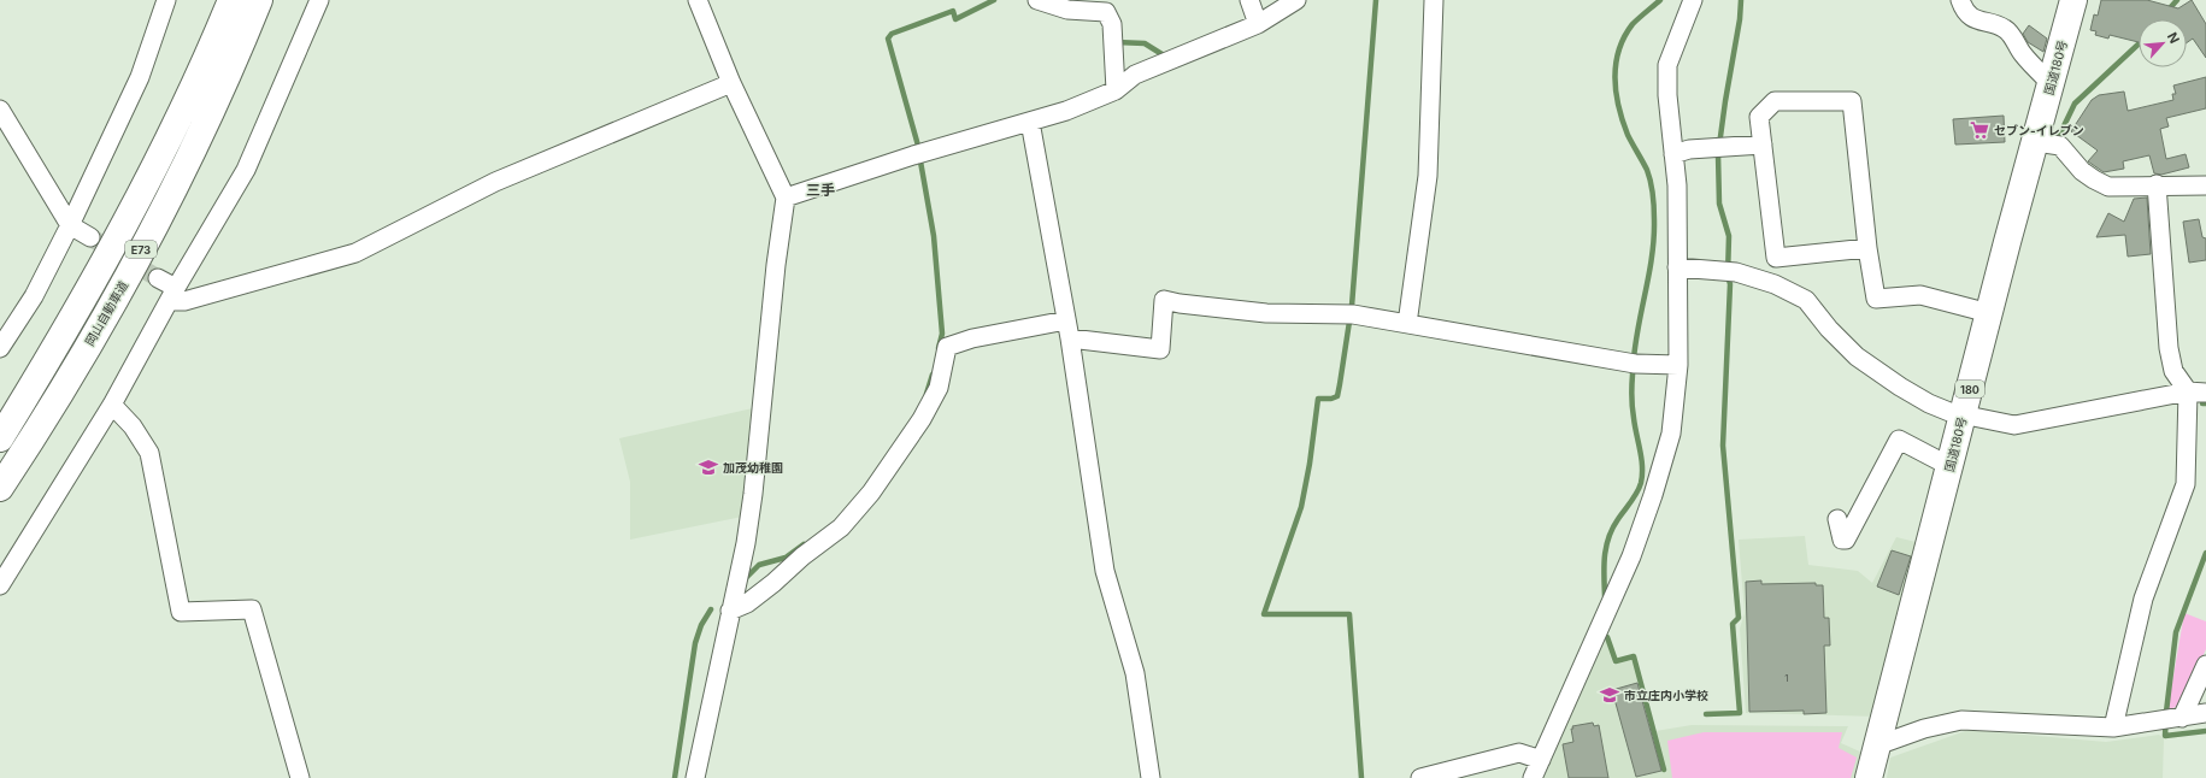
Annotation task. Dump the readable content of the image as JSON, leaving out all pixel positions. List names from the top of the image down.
{
  "streets": {
    "highway": [
      "国道180号",
      "E73",
      "岡山自動車道",
      "180"
    ]
  },
  "districts": ["三手"],
  "places": {
    "supermarket": ["セブン-イレブン"],
    "school or university": ["加茂幼稚園", "市立庄内小学校"]
  },
  "house_numbers": ["1"],
  "north": "top right"
}
